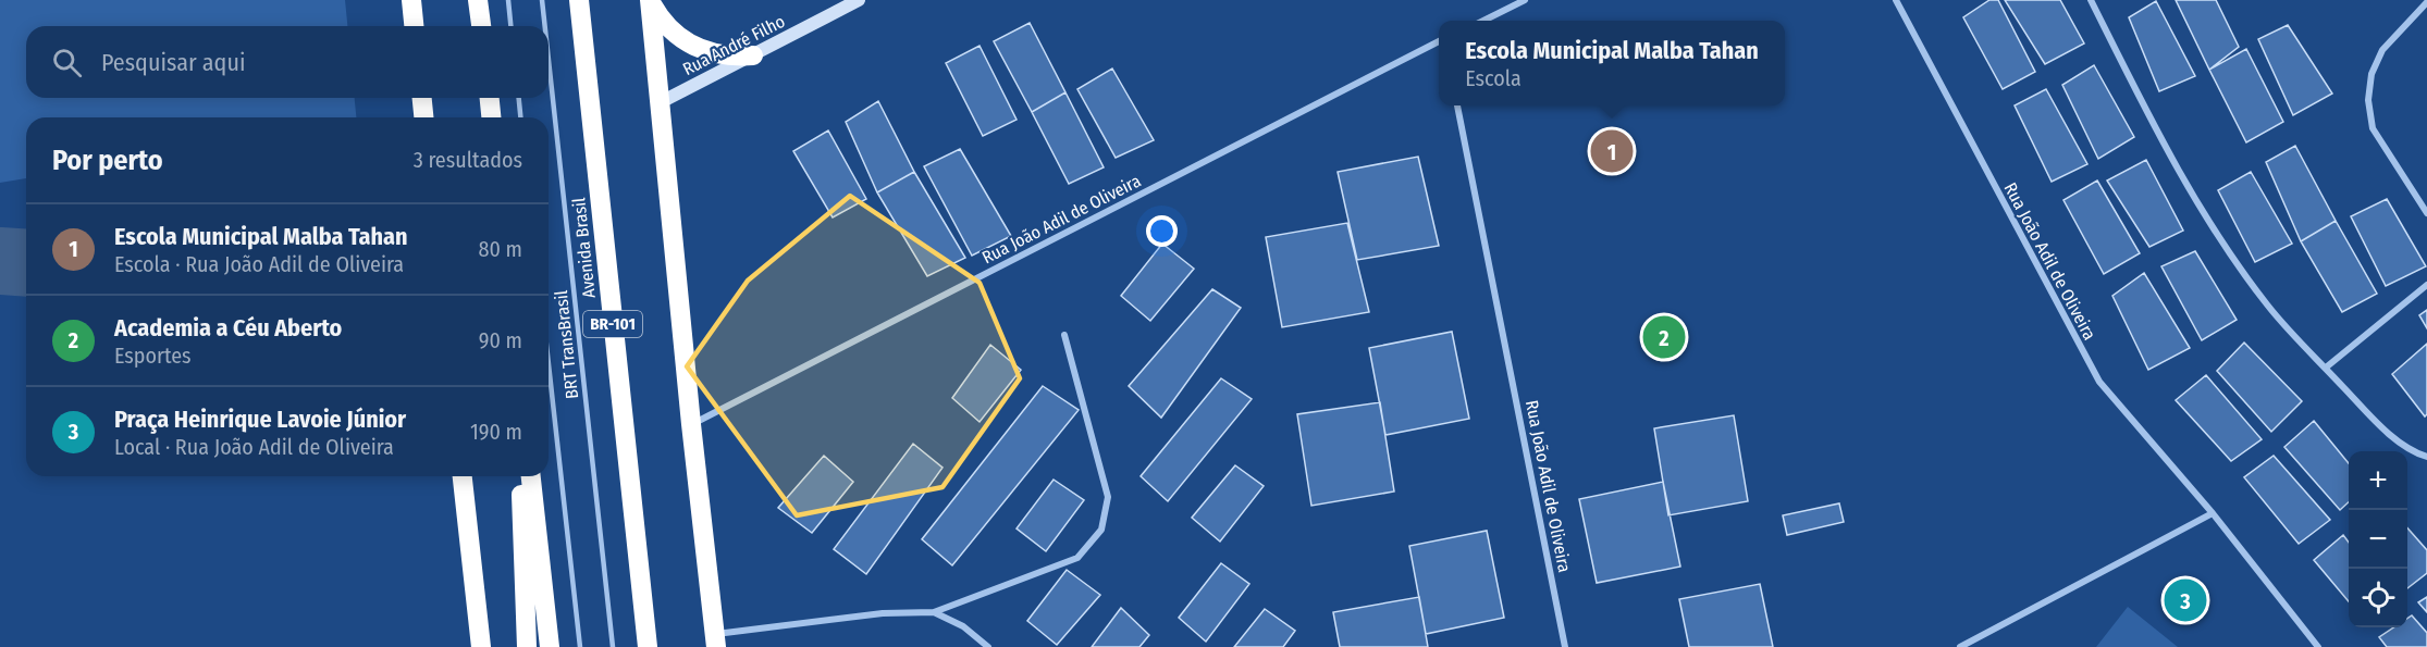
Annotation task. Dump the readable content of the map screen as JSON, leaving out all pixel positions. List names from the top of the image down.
{
  "streets": {
    "highway": ["Avenida Brasil", "BR-101"],
    "street": ["Rua André Filho", "Rua João Adil de Oliveira"],
    "lane": ["BRT TransBrasil"]
  },
  "page": {
    "popup": ["Escola Municipal Malba Tahan", "Escola"],
    "search": "Pesquisar aqui",
    "heading": ["Por perto", "3 resultados"],
    "pins": ["1", "2", "3"],
    "list": [
      {
        "mark": "1",
        "name": "Escola Municipal Malba Tahan",
        "note": "Escola · Rua João Adil de Oliveira",
        "value": "80 m"
      },
      {
        "mark": "2",
        "name": "Academia a Céu Aberto",
        "note": "Esportes",
        "value": "90 m"
      },
      {
        "mark": "3",
        "name": "Praça Heinrique Lavoie Júnior",
        "note": "Local · Rua João Adil de Oliveira",
        "value": "190 m"
      }
    ],
    "map_buttons": ["+", "−"]
  }
}
